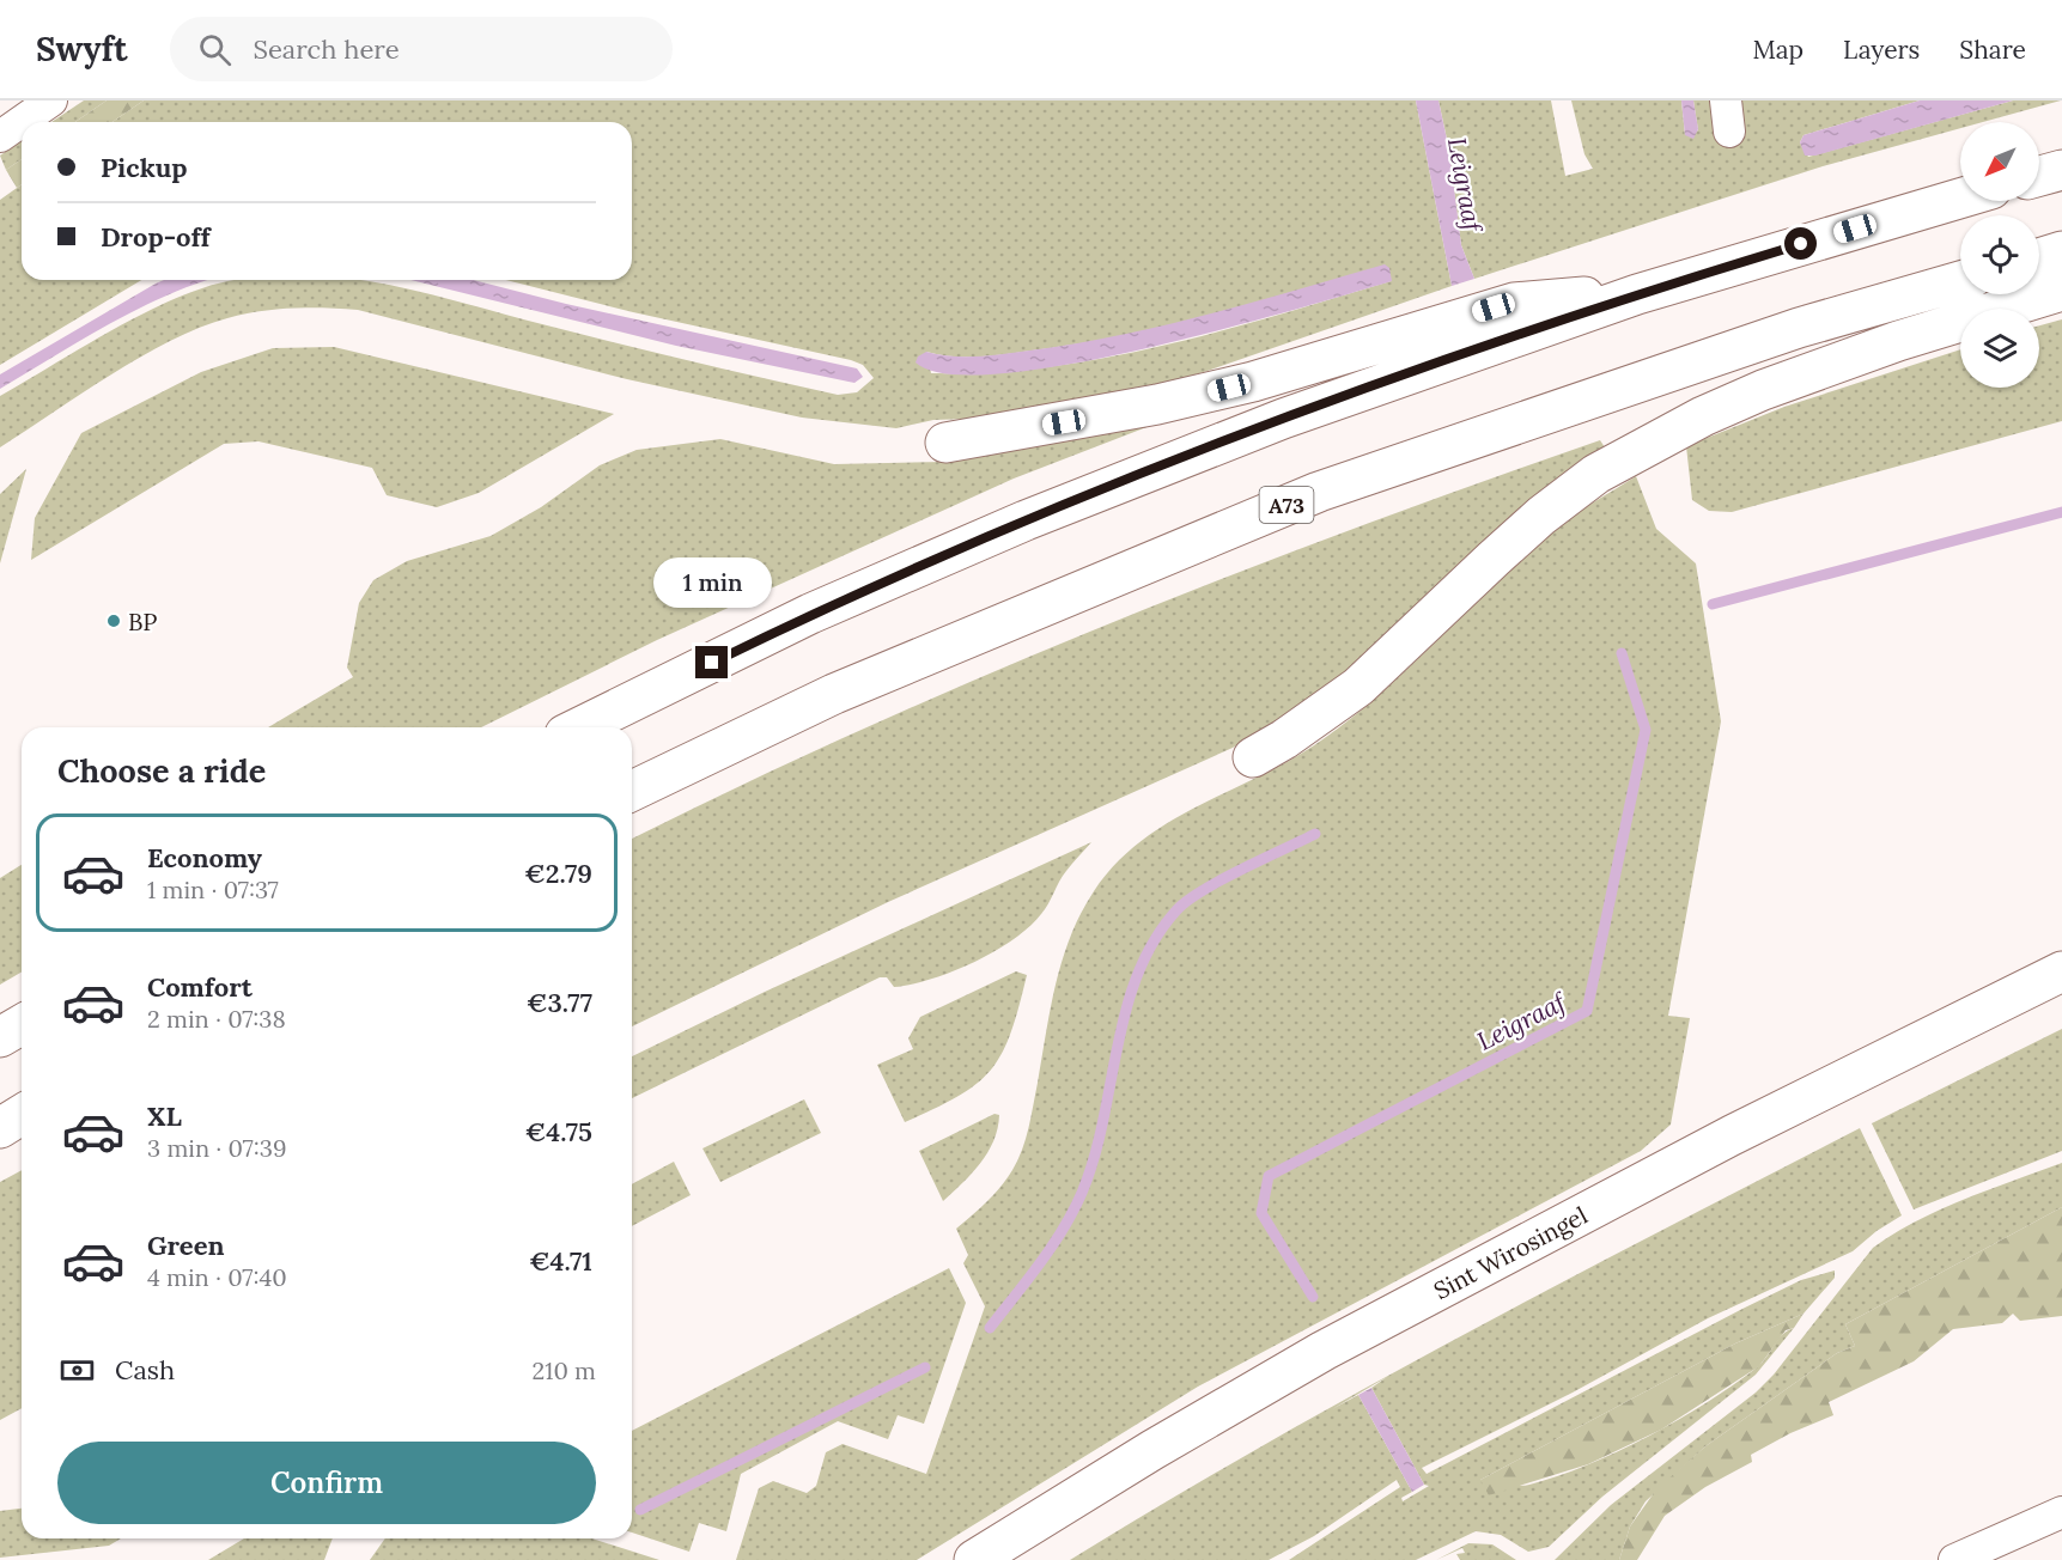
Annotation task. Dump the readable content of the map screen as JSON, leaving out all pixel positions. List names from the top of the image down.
{
  "streets": {
    "main road": ["A73", "Sint Wirosingel"]
  },
  "water": ["Leigraaf"],
  "places": ["BP"],
  "north": "bottom left",
  "page": {
    "header": "Swyft",
    "search": "Search here",
    "nav": ["Map", "Layers", "Share"],
    "banner": ["Pickup", "Drop-off"],
    "bubble": "1 min",
    "heading": "Choose a ride",
    "list": [
      {
        "name": "Economy",
        "note": "1 min · 07:37",
        "value": "€2.79"
      },
      {
        "name": "Comfort",
        "note": "2 min · 07:38",
        "value": "€3.77"
      },
      {
        "name": "XL",
        "note": "3 min · 07:39",
        "value": "€4.75"
      },
      {
        "name": "Green",
        "note": "4 min · 07:40",
        "value": "€4.71"
      }
    ],
    "pay": ["Cash", "210 m"],
    "buttons": "Confirm"
  }
}
